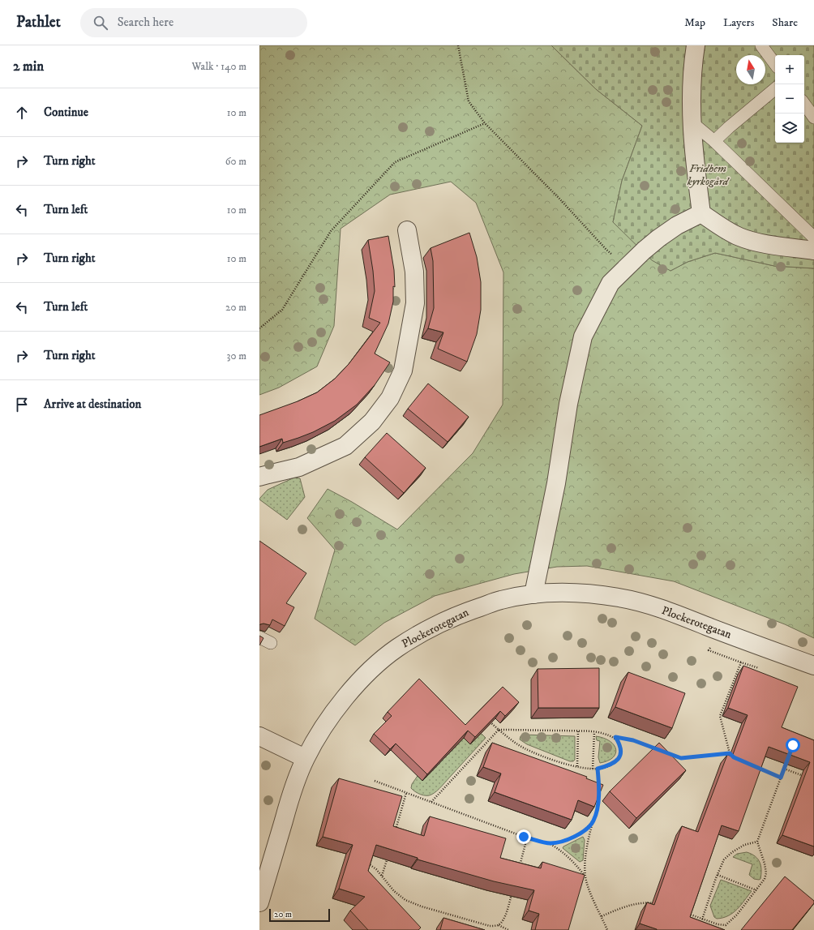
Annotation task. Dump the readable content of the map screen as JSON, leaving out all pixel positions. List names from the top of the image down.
{
  "streets": {
    "street": ["Plockerotegatan"]
  },
  "parks": ["Fridhem kyrkogård"],
  "scale_bar": "20 m",
  "north": "top",
  "page": {
    "header": "Pathlet",
    "search": "Search here",
    "nav": ["Map", "Layers", "Share"],
    "heading": ["2 min", "Walk · 140 m"],
    "map_buttons": ["+", "−"],
    "list": [
      ["Continue", "10 m"],
      ["Turn right", "60 m"],
      ["Turn left", "10 m"],
      ["Turn right", "10 m"],
      ["Turn left", "20 m"],
      ["Turn right", "30 m"],
      "Arrive at destination"
    ],
    "scale": "20 m"
  }
}
